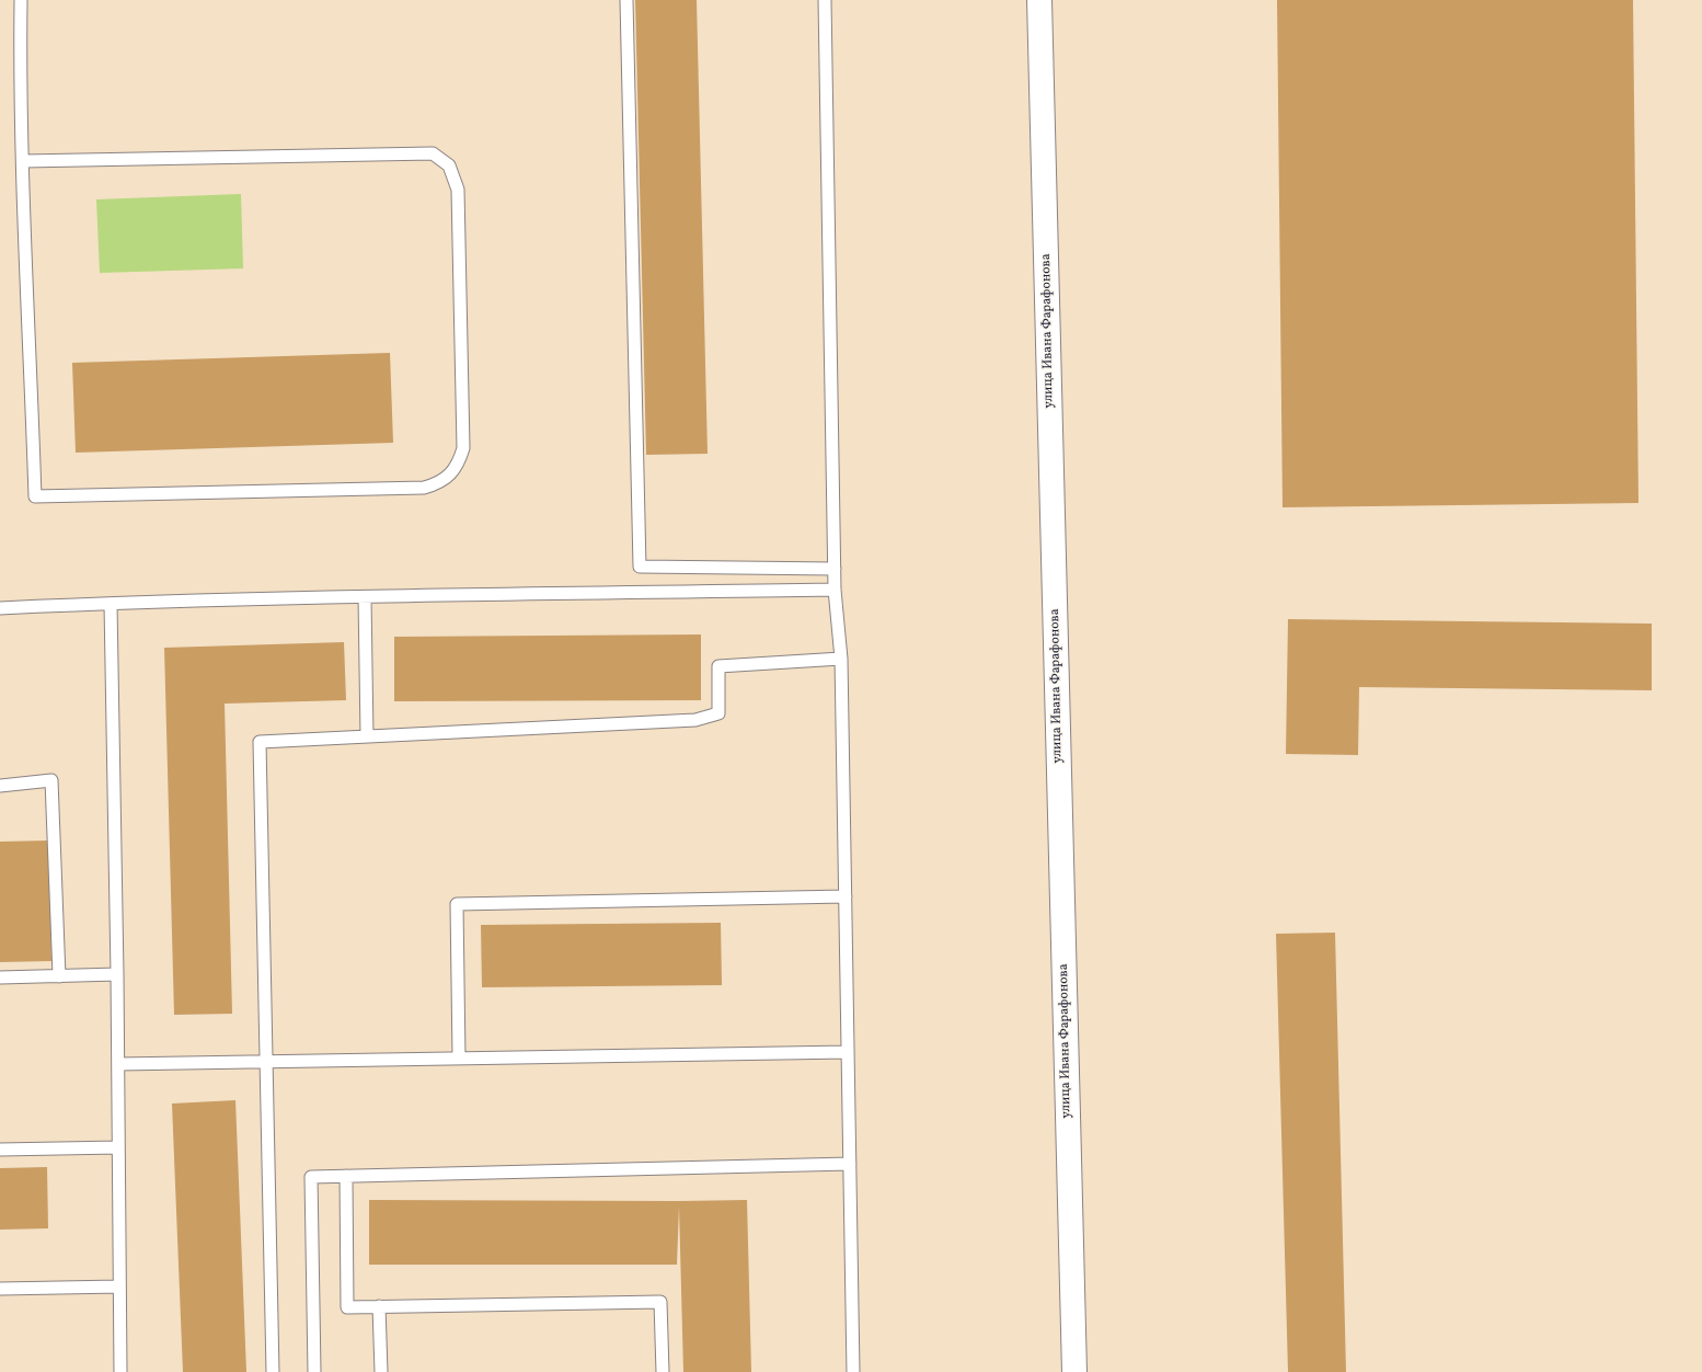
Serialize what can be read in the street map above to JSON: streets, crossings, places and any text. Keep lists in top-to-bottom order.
{
  "streets": {
    "street": ["улица Ивана Фарафонова"]
  }
}
